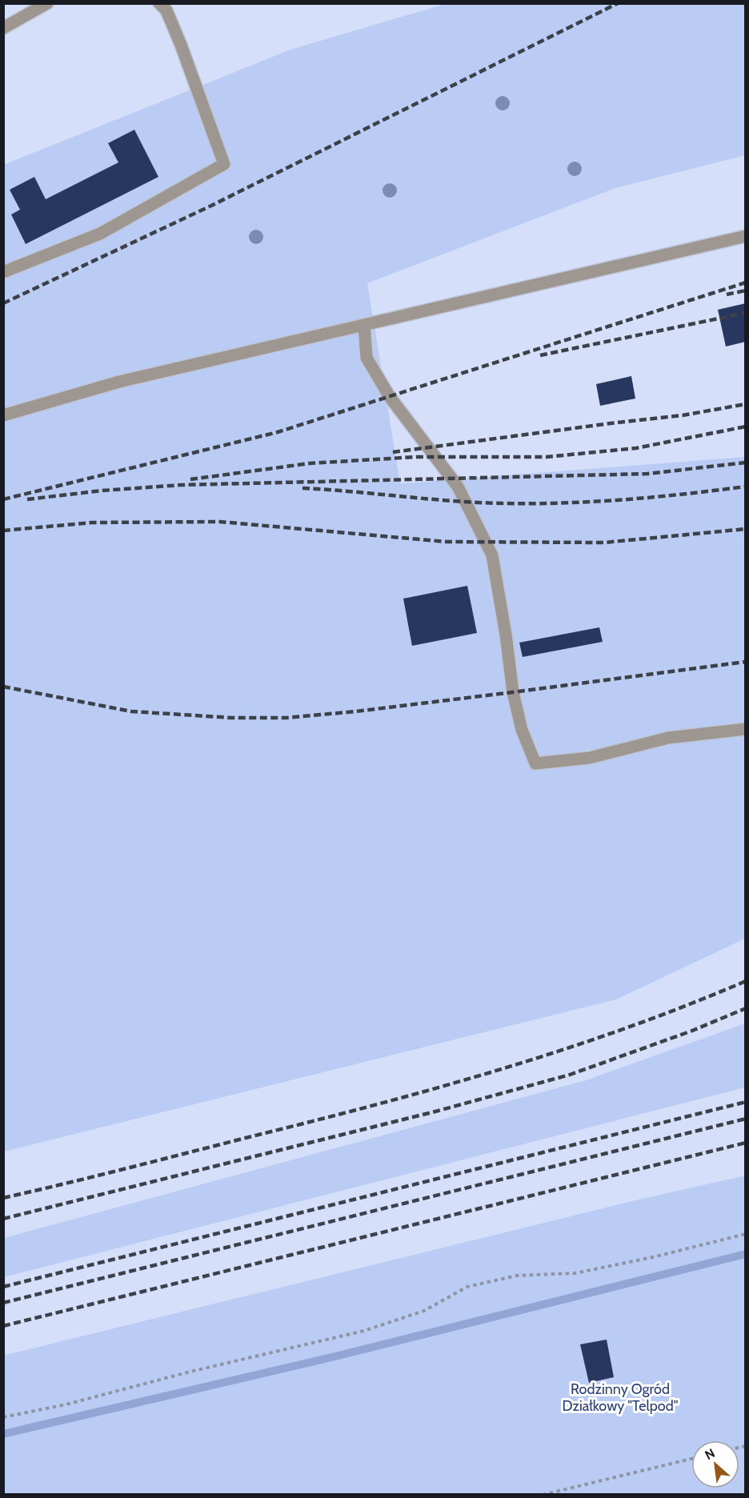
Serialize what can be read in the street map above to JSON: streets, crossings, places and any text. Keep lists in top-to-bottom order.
{
  "parks": ["Rodzinny Ogród Działkowy \"Telpod\""],
  "north": "top left"
}
